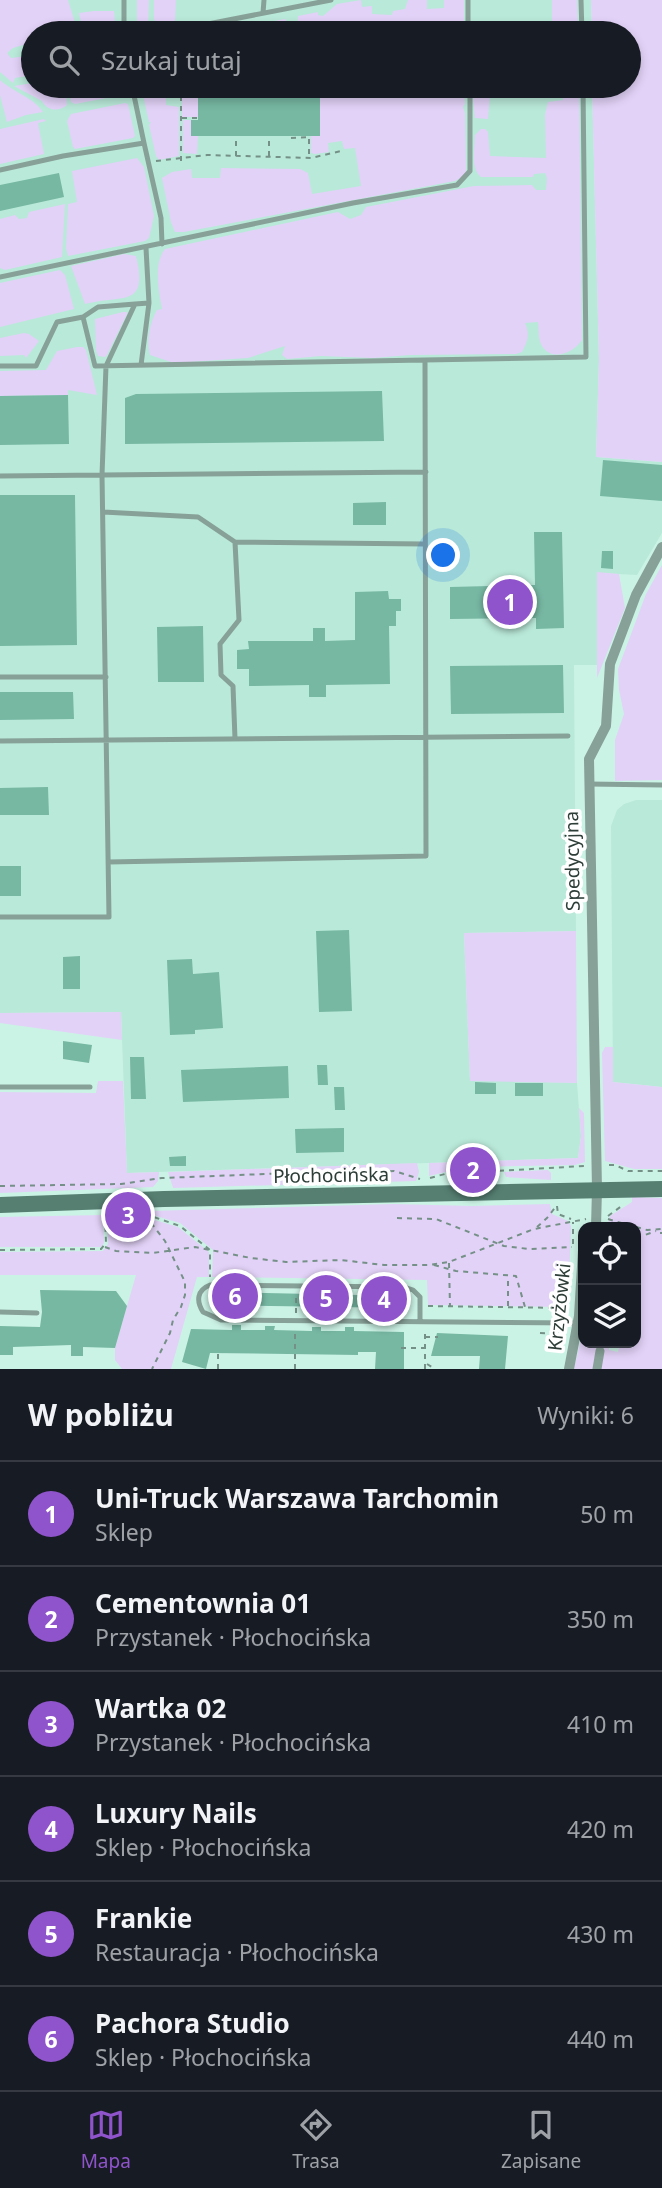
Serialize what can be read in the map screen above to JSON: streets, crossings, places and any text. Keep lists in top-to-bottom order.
{
  "streets": {
    "main road": ["Płochocińska"],
    "street": ["Spedycyjna", "Krzyżówki"]
  },
  "crossings": [
    ["Spedycyjna", "Płochocińska"]
  ],
  "page": {
    "search": "Szukaj tutaj",
    "pins": [
      "1",
      "2",
      "3",
      "6",
      "5",
      "4"
    ],
    "heading": ["W pobliżu", "Wyniki: 6"],
    "list": [
      {
        "mark": "1",
        "name": "Uni-Truck Warszawa Tarchomin",
        "note": "Sklep",
        "value": "50 m"
      },
      {
        "mark": "2",
        "name": "Cementownia 01",
        "note": "Przystanek · Płochocińska",
        "value": "350 m"
      },
      {
        "mark": "3",
        "name": "Wartka 02",
        "note": "Przystanek · Płochocińska",
        "value": "410 m"
      },
      {
        "mark": "4",
        "name": "Luxury Nails",
        "note": "Sklep · Płochocińska",
        "value": "420 m"
      },
      {
        "mark": "5",
        "name": "Frankie",
        "note": "Restauracja · Płochocińska",
        "value": "430 m"
      },
      {
        "mark": "6",
        "name": "Pachora Studio",
        "note": "Sklep · Płochocińska",
        "value": "440 m"
      }
    ],
    "nav": ["Mapa", "Trasa", "Zapisane"]
  }
}
